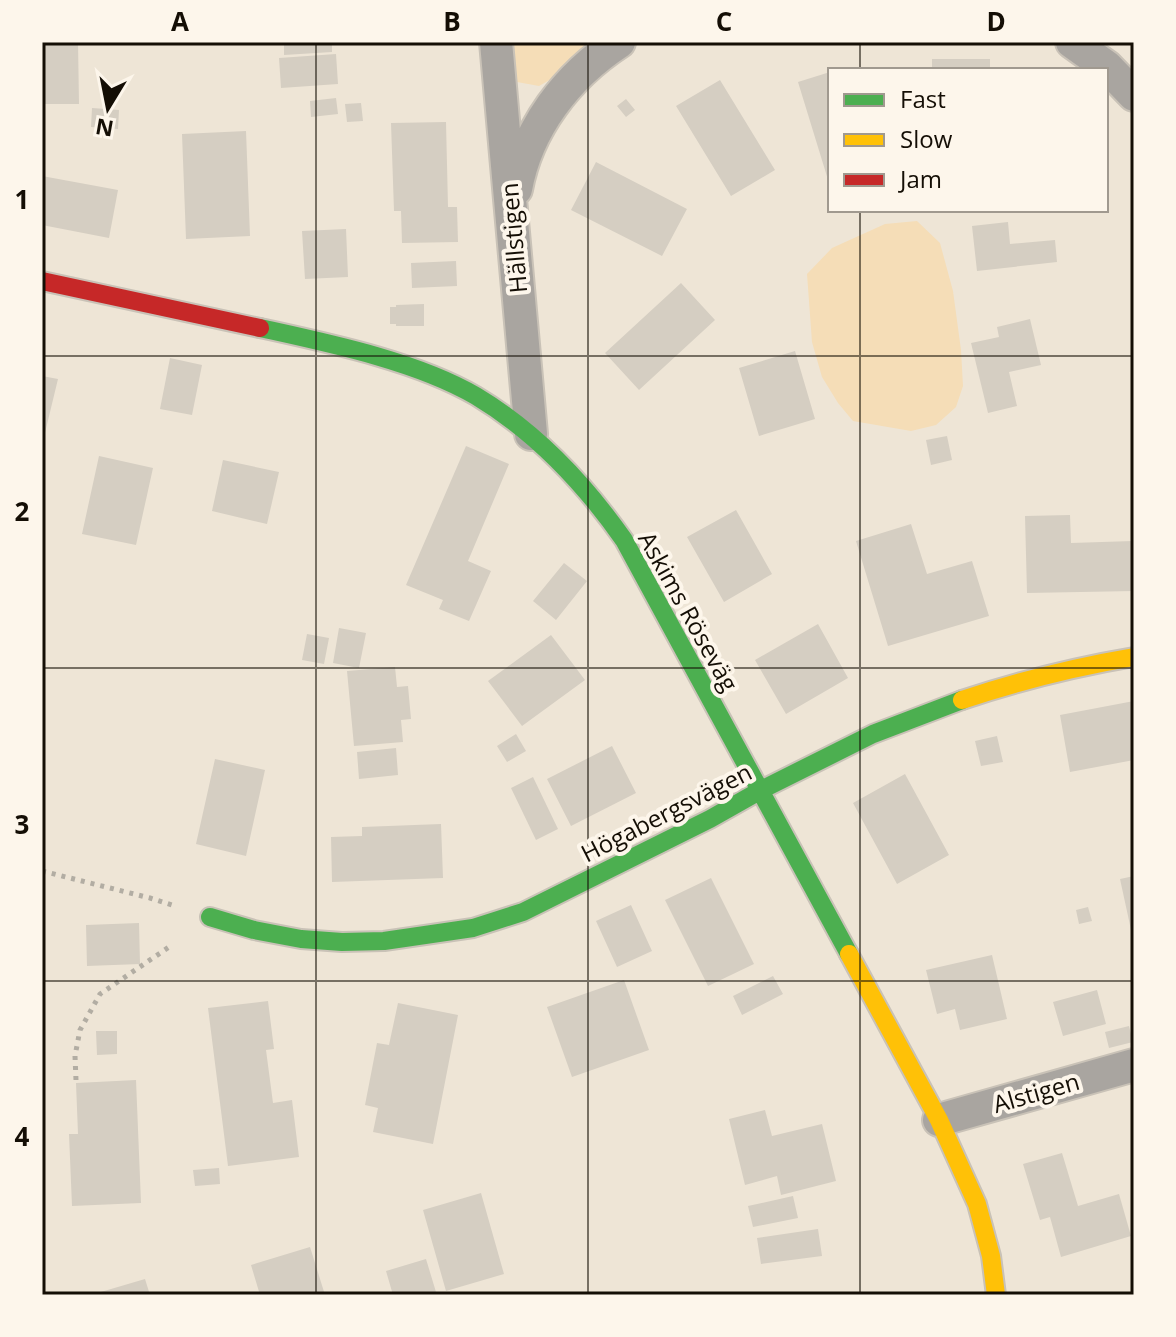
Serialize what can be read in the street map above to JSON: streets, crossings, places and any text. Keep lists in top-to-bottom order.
{
  "streets": {
    "street": [
      "Hällstigen",
      "Askims Röseväg",
      "Högabergsvägen",
      "Alstigen"
    ]
  },
  "crossings": [
    ["Hällstigen", "Askims Röseväg"],
    ["Askims Röseväg", "Högabergsvägen"],
    ["Askims Röseväg", "Alstigen"]
  ],
  "legend": ["Fast", "Slow", "Jam"],
  "north": "bottom",
  "grid": {
    "columns": [
      "A",
      "B",
      "C",
      "D"
    ],
    "rows": [
      "1",
      "2",
      "3",
      "4"
    ]
  }
}
